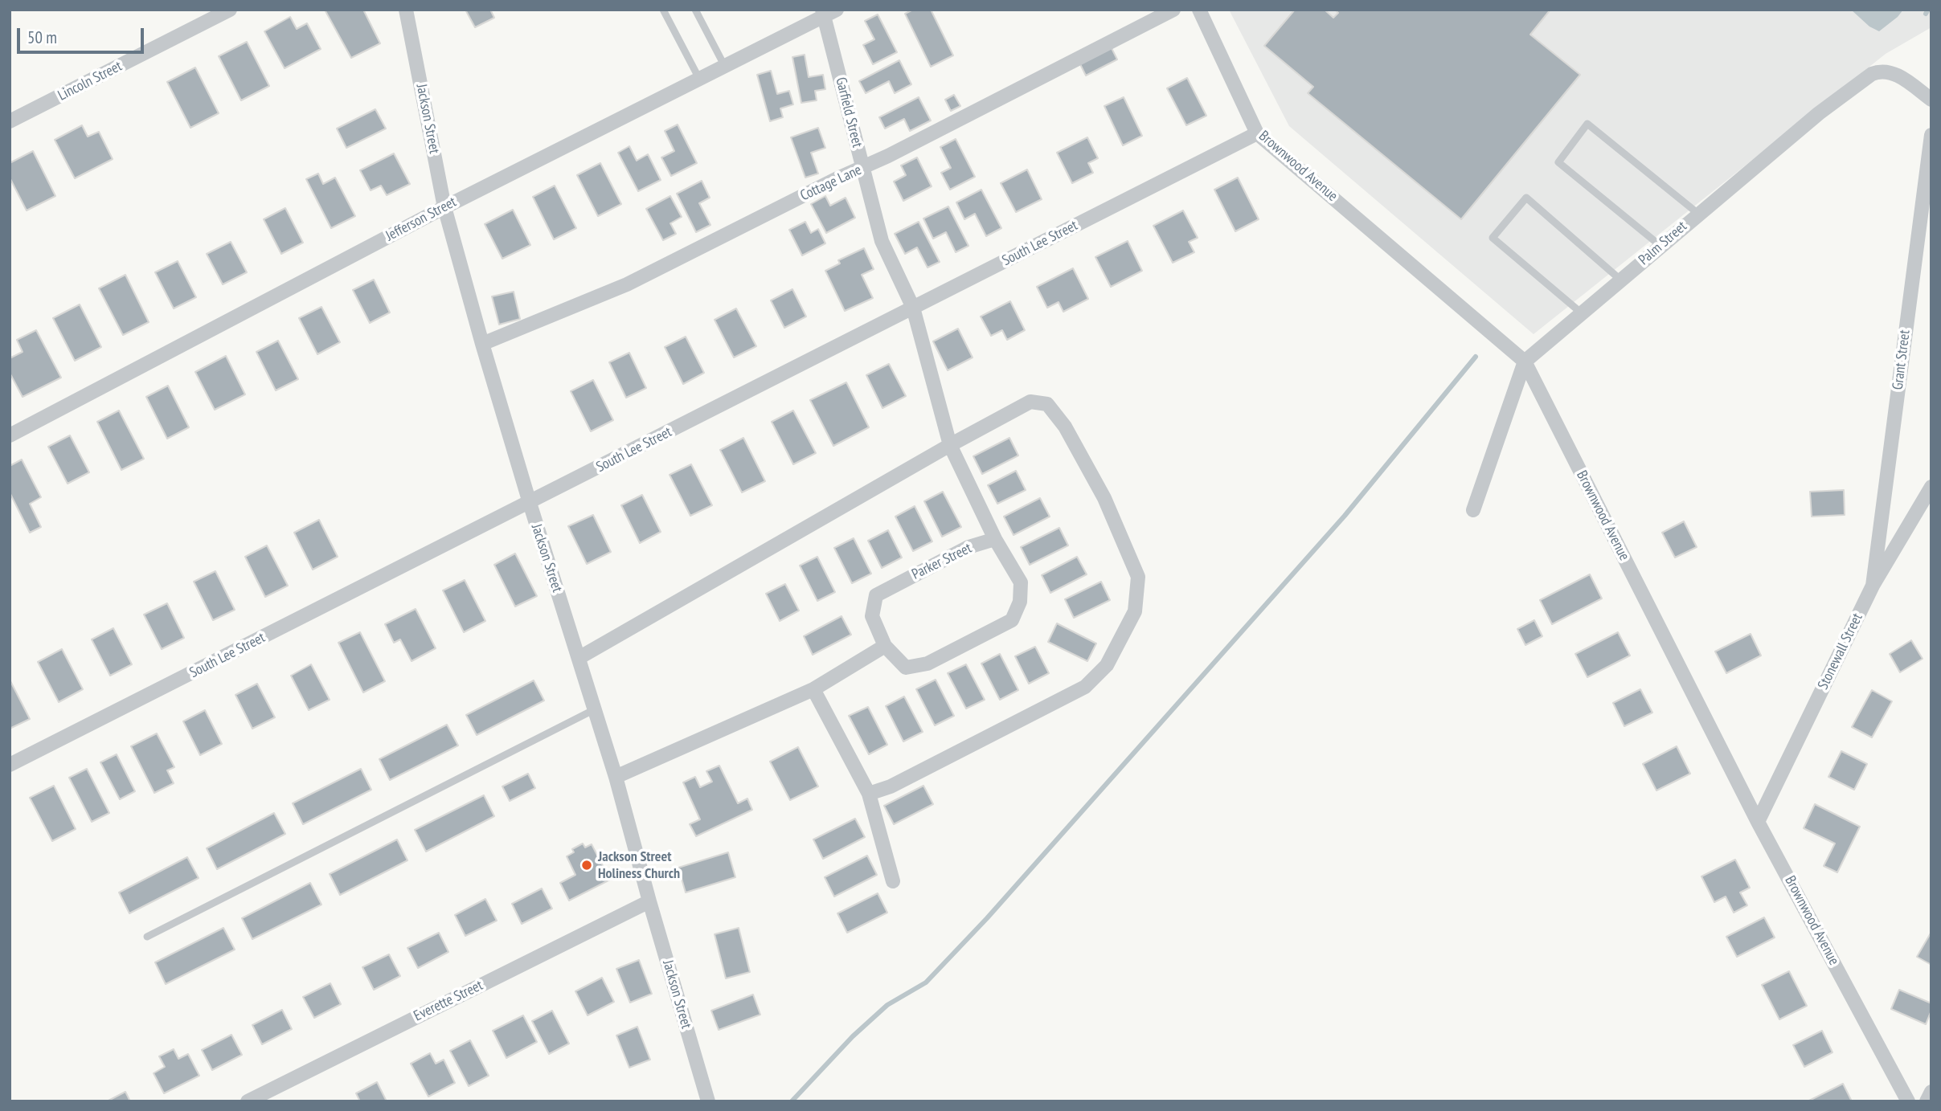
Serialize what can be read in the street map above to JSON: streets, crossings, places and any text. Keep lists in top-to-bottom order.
{
  "streets": {
    "street": [
      "Lincoln Street",
      "Garfield Street",
      "Jackson Street",
      "Brownwood Avenue",
      "Cottage Lane",
      "Jefferson Street",
      "South Lee Street",
      "Palm Street",
      "Grant Street",
      "Parker Street",
      "Stonewall Street",
      "Everette Street"
    ]
  },
  "crossings": [
    ["Garfield Street", "Cottage Lane"],
    ["Garfield Street", "Jefferson Street"],
    ["Garfield Street", "South Lee Street"],
    ["Garfield Street", "Parker Street"],
    ["Jackson Street", "Cottage Lane"],
    ["Jackson Street", "Jefferson Street"],
    ["Jackson Street", "South Lee Street"],
    ["Jackson Street", "Everette Street"],
    ["Brownwood Avenue", "South Lee Street"],
    ["Brownwood Avenue", "Palm Street"],
    ["Brownwood Avenue", "Stonewall Street"],
    ["Grant Street", "Stonewall Street"]
  ],
  "places": ["Jackson Street Holiness Church"],
  "scale_bar": "50 m"
}
